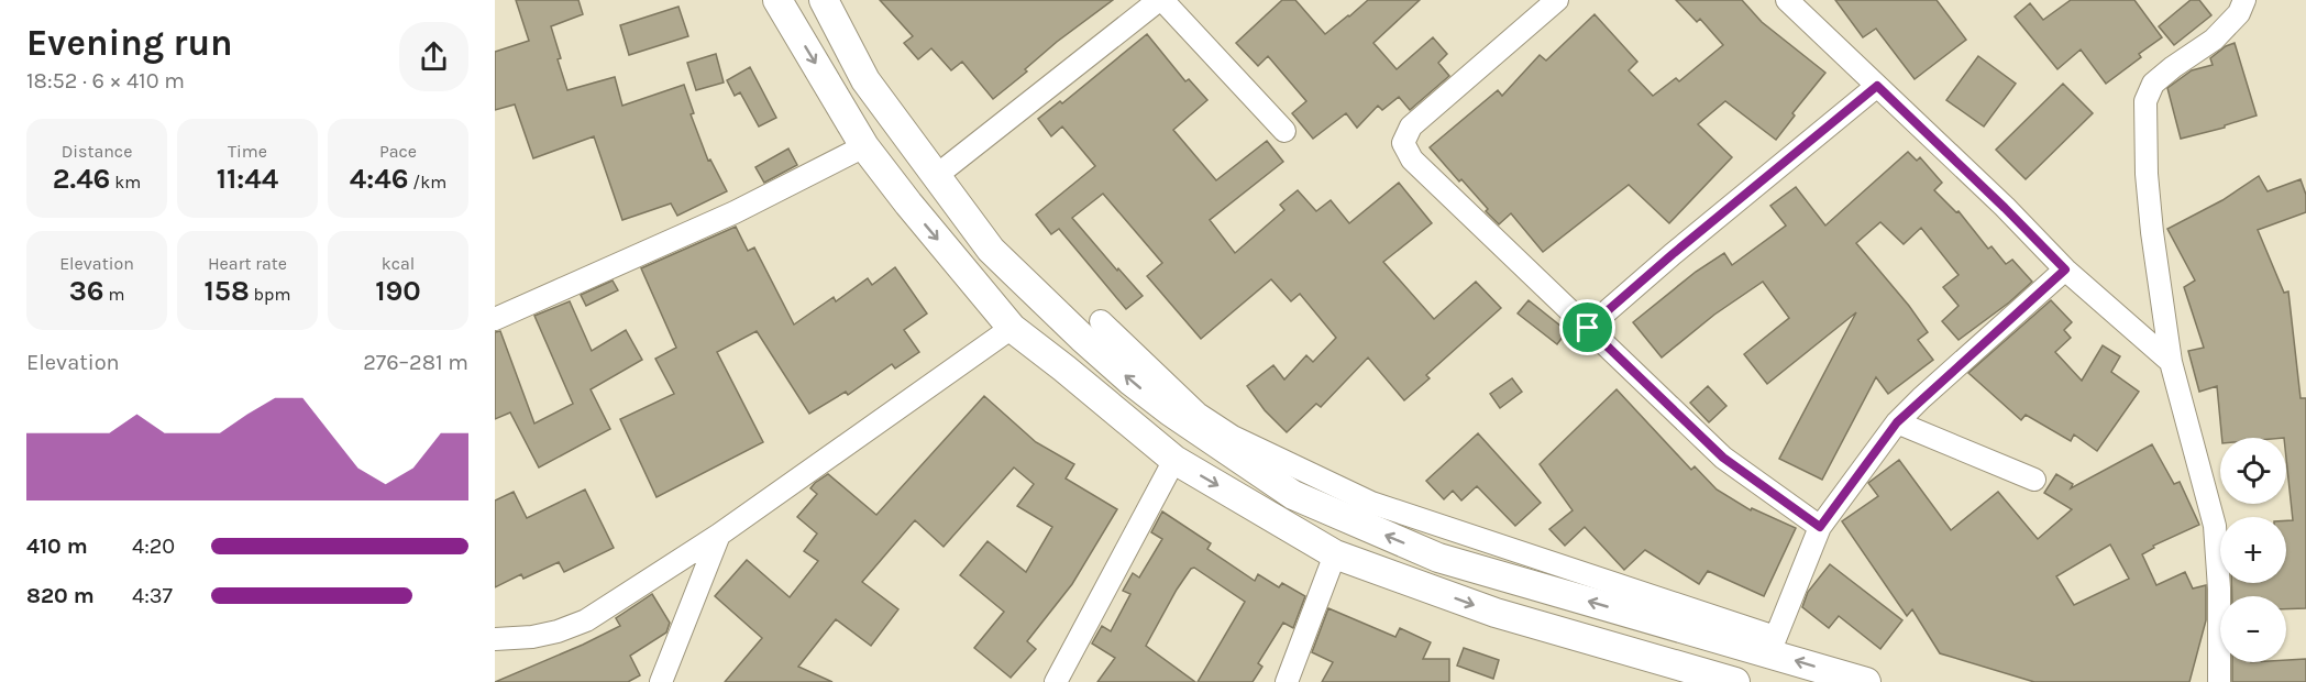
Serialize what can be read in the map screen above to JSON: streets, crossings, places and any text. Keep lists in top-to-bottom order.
{
  "page": {
    "heading": ["Evening run", "18:52 · 6 × 410 m"],
    "stats": [
      ["Distance", "2.46 km"],
      ["Time", "11:44"],
      ["Pace", "4:46 /km"],
      ["Elevation", "36 m"],
      ["Heart rate", "158 bpm"],
      ["kcal", "190"]
    ],
    "chart": ["Elevation", "276–281 m"],
    "map_buttons": ["+", "−"],
    "list": [
      {
        "name": "410 m",
        "note": "4:20"
      },
      {
        "name": "820 m",
        "note": "4:37"
      }
    ]
  }
}
